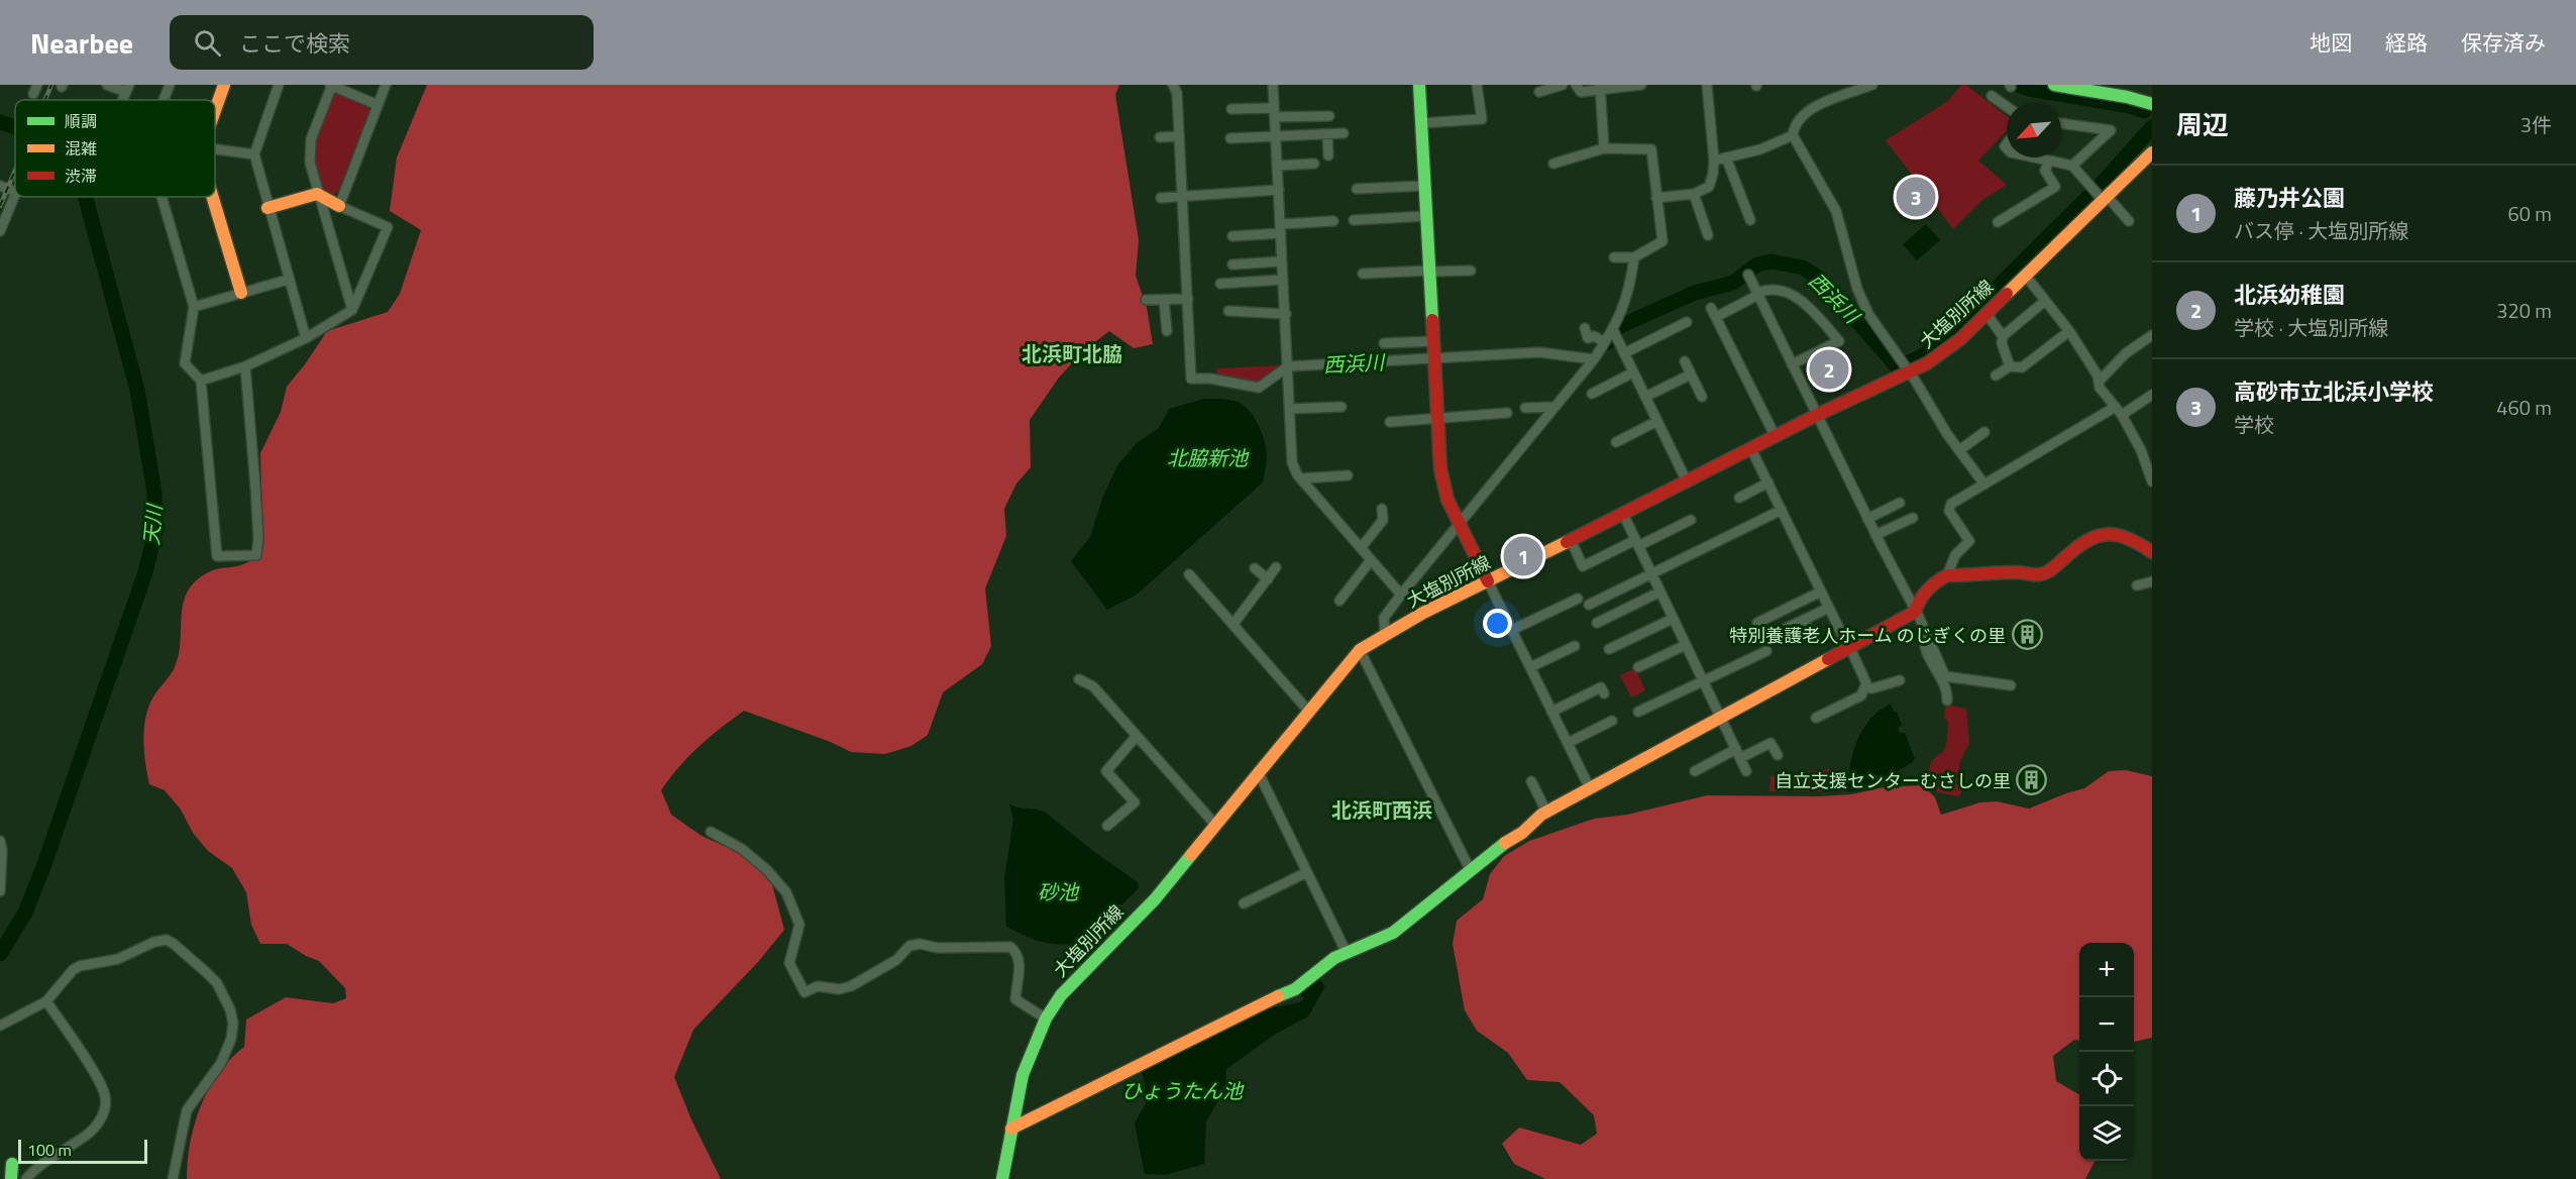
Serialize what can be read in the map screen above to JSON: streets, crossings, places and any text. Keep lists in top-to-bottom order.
{
  "streets": {
    "main road": ["大塩別所線"]
  },
  "districts": ["北浜町北脇", "北浜町西浜"],
  "water": [
    "西浜川",
    "北脇新池",
    "天川",
    "砂池",
    "ひょうたん池"
  ],
  "places": {
    "building": ["特別養護老人ホーム のじぎくの里", "自立支援センターむさしの里"]
  },
  "legend": ["順調", "混雑", "渋滞"],
  "scale_bar": "100 m",
  "north": "bottom left",
  "page": {
    "header": "Nearbee",
    "search": "ここで検索",
    "nav": ["地図", "経路", "保存済み"],
    "heading": ["周辺", "3件"],
    "list": [
      {
        "mark": "1",
        "name": "藤乃井公園",
        "note": "バス停 · 大塩別所線",
        "value": "60 m"
      },
      {
        "mark": "2",
        "name": "北浜幼稚園",
        "note": "学校 · 大塩別所線",
        "value": "320 m"
      },
      {
        "mark": "3",
        "name": "高砂市立北浜小学校",
        "note": "学校",
        "value": "460 m"
      }
    ],
    "pins": ["3", "2", "1"],
    "map_buttons": ["+", "−"],
    "scale": "100 m"
  }
}
